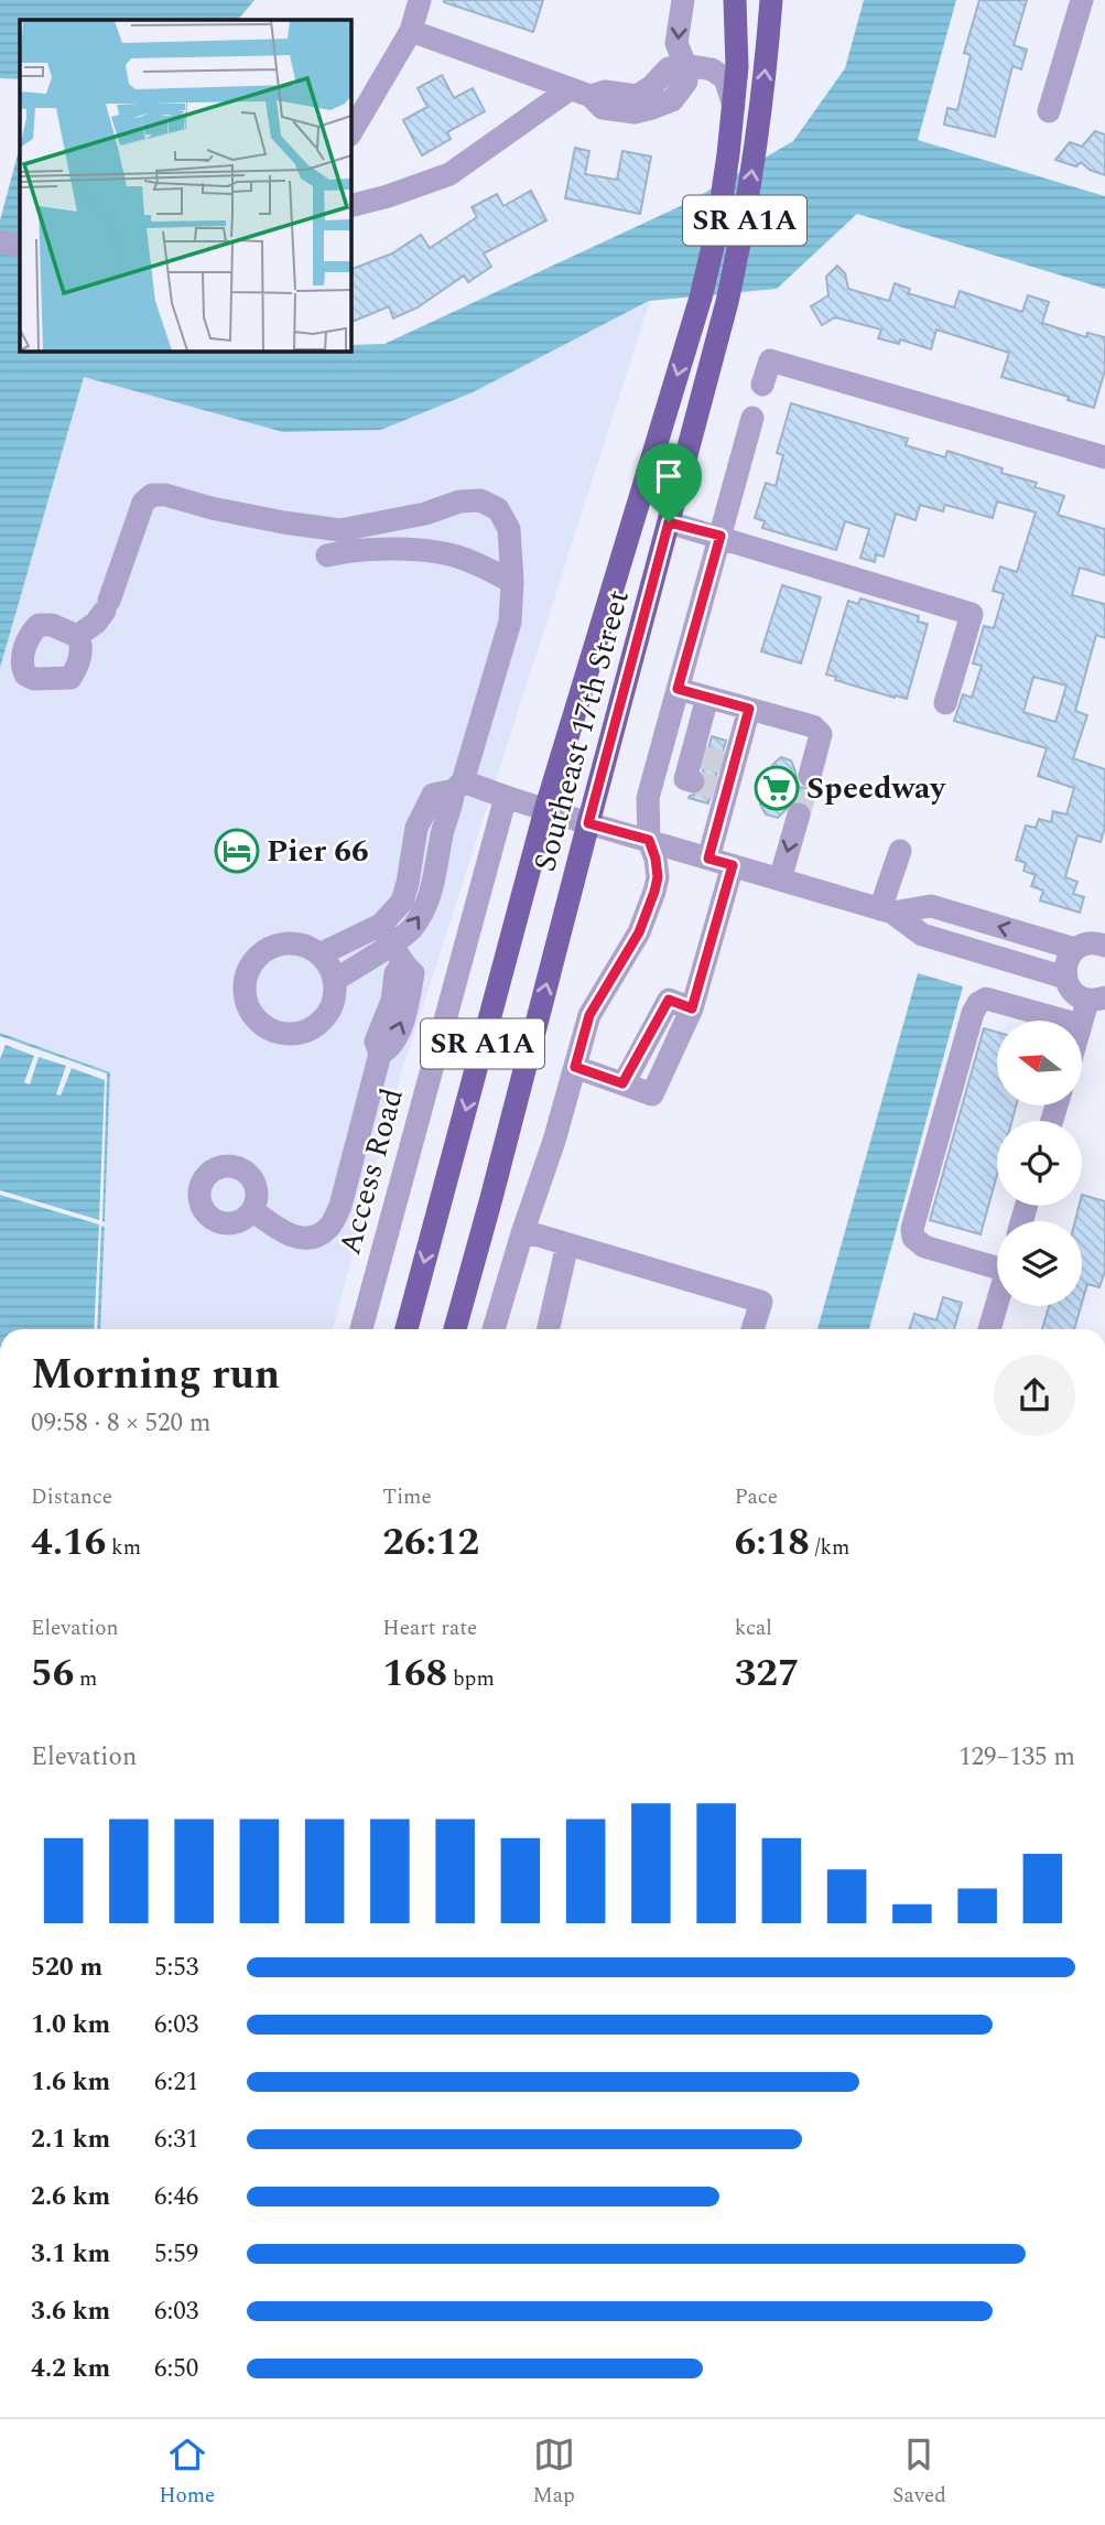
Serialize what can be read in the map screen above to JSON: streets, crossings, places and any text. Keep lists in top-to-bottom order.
{
  "streets": {
    "main road": ["SR A1A", "Southeast 17th Street"],
    "street": ["Access Road"]
  },
  "crossings": [
    ["SR A1A", "Southeast 17th Street"]
  ],
  "places": {
    "supermarket": ["Speedway"],
    "hotel": ["Pier 66"]
  },
  "north": "left",
  "page": {
    "heading": ["Morning run", "09:58 · 8 × 520 m"],
    "stats": [
      ["Distance", "4.16 km"],
      ["Time", "26:12"],
      ["Pace", "6:18 /km"],
      ["Elevation", "56 m"],
      ["Heart rate", "168 bpm"],
      ["kcal", "327"]
    ],
    "chart": ["Elevation", "129–135 m"],
    "list": [
      {
        "name": "520 m",
        "note": "5:53"
      },
      {
        "name": "1.0 km",
        "note": "6:03"
      },
      {
        "name": "1.6 km",
        "note": "6:21"
      },
      {
        "name": "2.1 km",
        "note": "6:31"
      },
      {
        "name": "2.6 km",
        "note": "6:46"
      },
      {
        "name": "3.1 km",
        "note": "5:59"
      },
      {
        "name": "3.6 km",
        "note": "6:03"
      },
      {
        "name": "4.2 km",
        "note": "6:50"
      }
    ],
    "tabs": ["Home", "Map", "Saved"]
  }
}
